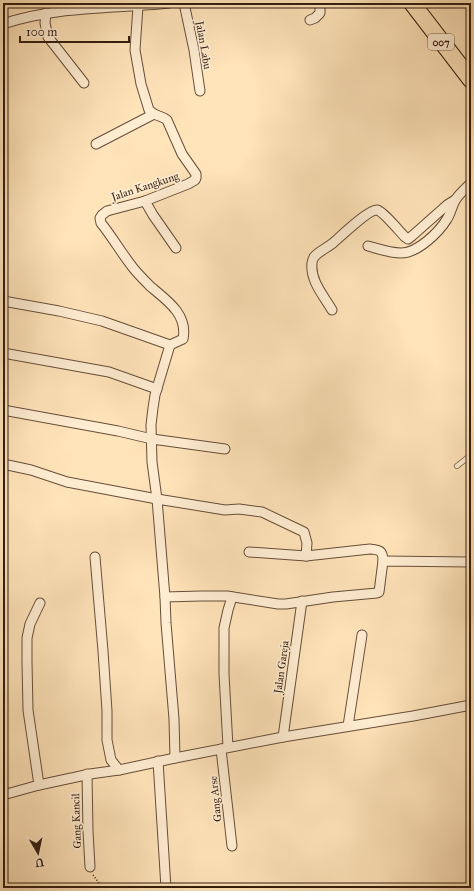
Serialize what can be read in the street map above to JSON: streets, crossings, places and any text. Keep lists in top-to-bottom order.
{
  "streets": {
    "highway": ["007"],
    "street": [
      "Jalan Labu",
      "Jalan Kangkung",
      "Jalan Gareja",
      "Gang Arse",
      "Gang Kancil"
    ]
  },
  "scale_bar": "100 m",
  "north": "bottom"
}
